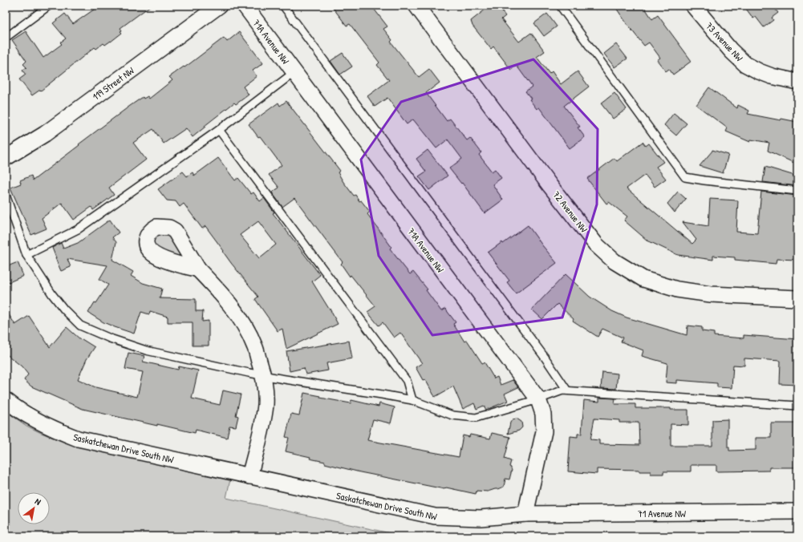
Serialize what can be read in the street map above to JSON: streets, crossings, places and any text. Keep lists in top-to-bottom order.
{
  "streets": {
    "street": [
      "71A Avenue NW",
      "73 Avenue NW",
      "119 Street NW",
      "72 Avenue NW",
      "Saskatchewan Drive South NW",
      "71 Avenue NW"
    ]
  },
  "crossings": [
    ["71A Avenue NW", "Saskatchewan Drive South NW"],
    ["71A Avenue NW", "71 Avenue NW"],
    ["Saskatchewan Drive South NW", "71 Avenue NW"]
  ],
  "north": "top right"
}
